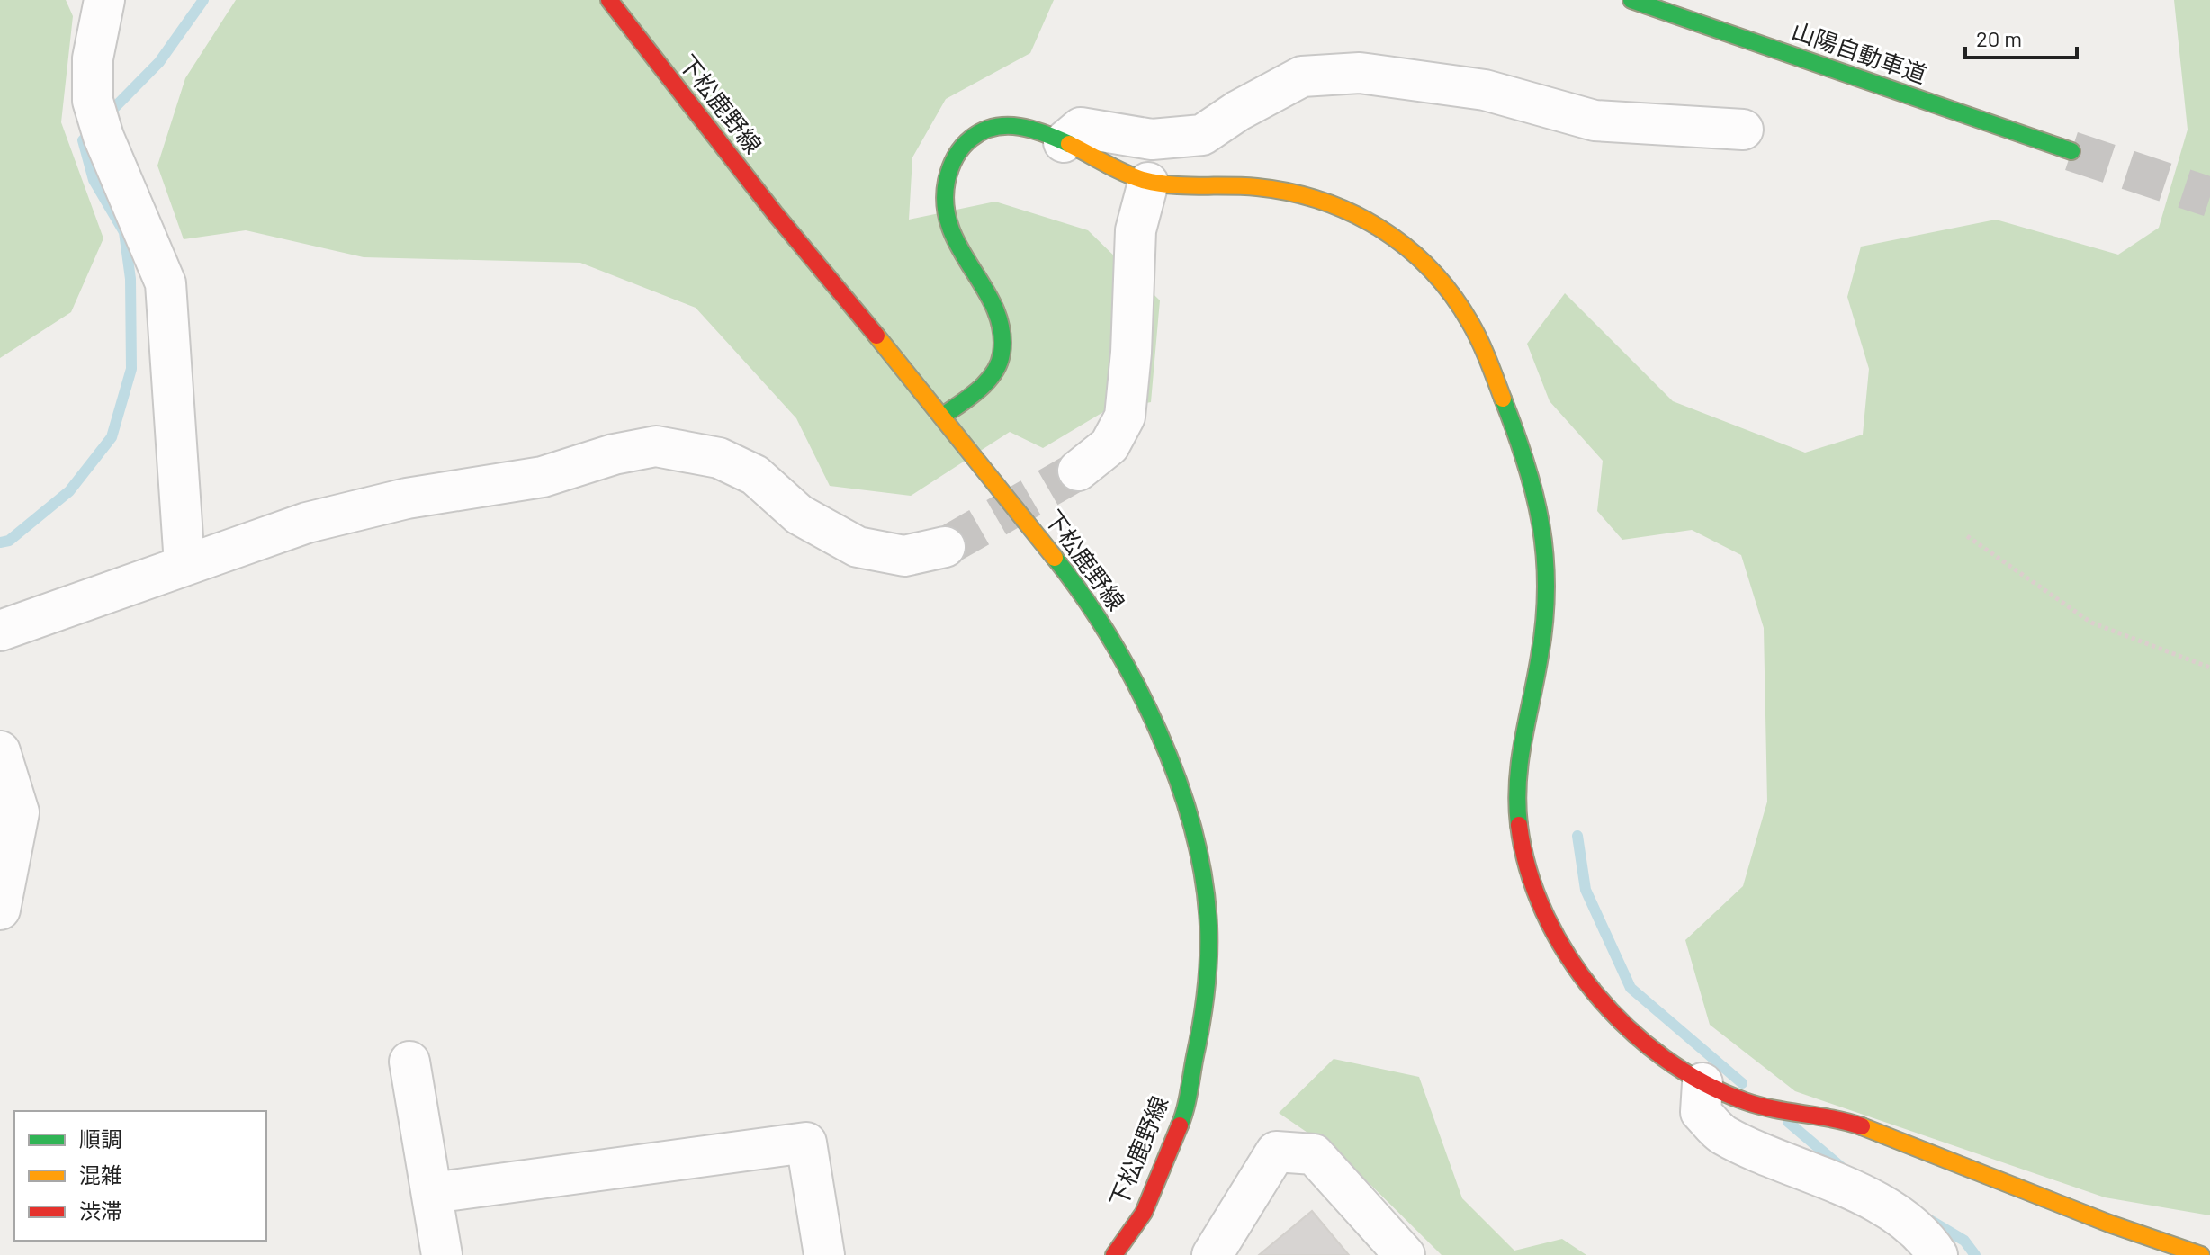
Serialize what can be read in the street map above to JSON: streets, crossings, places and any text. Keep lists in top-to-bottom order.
{
  "streets": {
    "main road": ["山陽自動車道", "下松鹿野線"]
  },
  "legend": ["順調", "混雑", "渋滞"],
  "scale_bar": "20 m"
}
